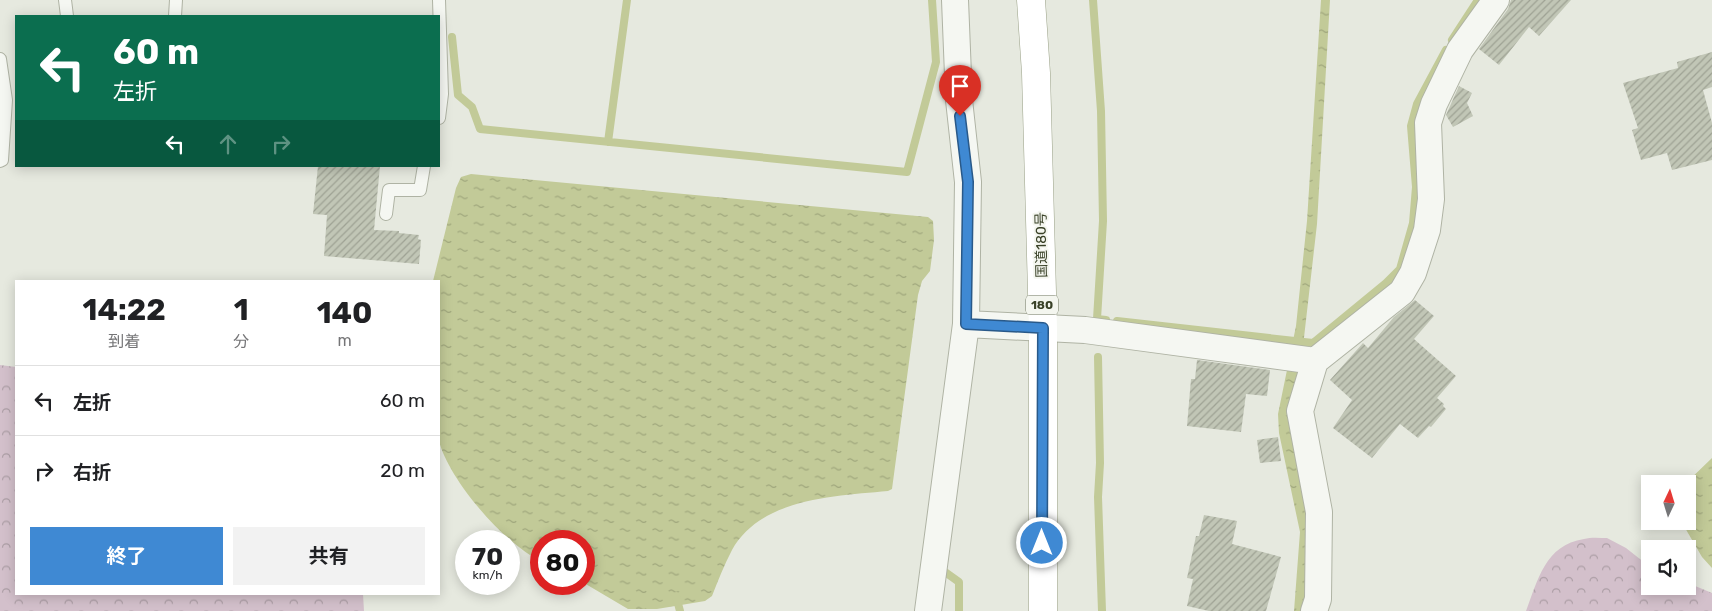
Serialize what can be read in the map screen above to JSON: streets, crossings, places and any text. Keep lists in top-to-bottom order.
{
  "streets": {
    "highway": ["国道180号", "180"]
  },
  "north": "top",
  "page": {
    "turn": ["60 m", "左折"],
    "eta": [
      "14:22",
      "到着",
      "1",
      "分",
      "140",
      "m"
    ],
    "list": [
      {
        "name": "左折",
        "value": "60 m"
      },
      {
        "name": "右折",
        "value": "20 m"
      }
    ],
    "buttons": ["終了", "共有"],
    "speed": "70 km/h",
    "limit": "80"
  }
}
